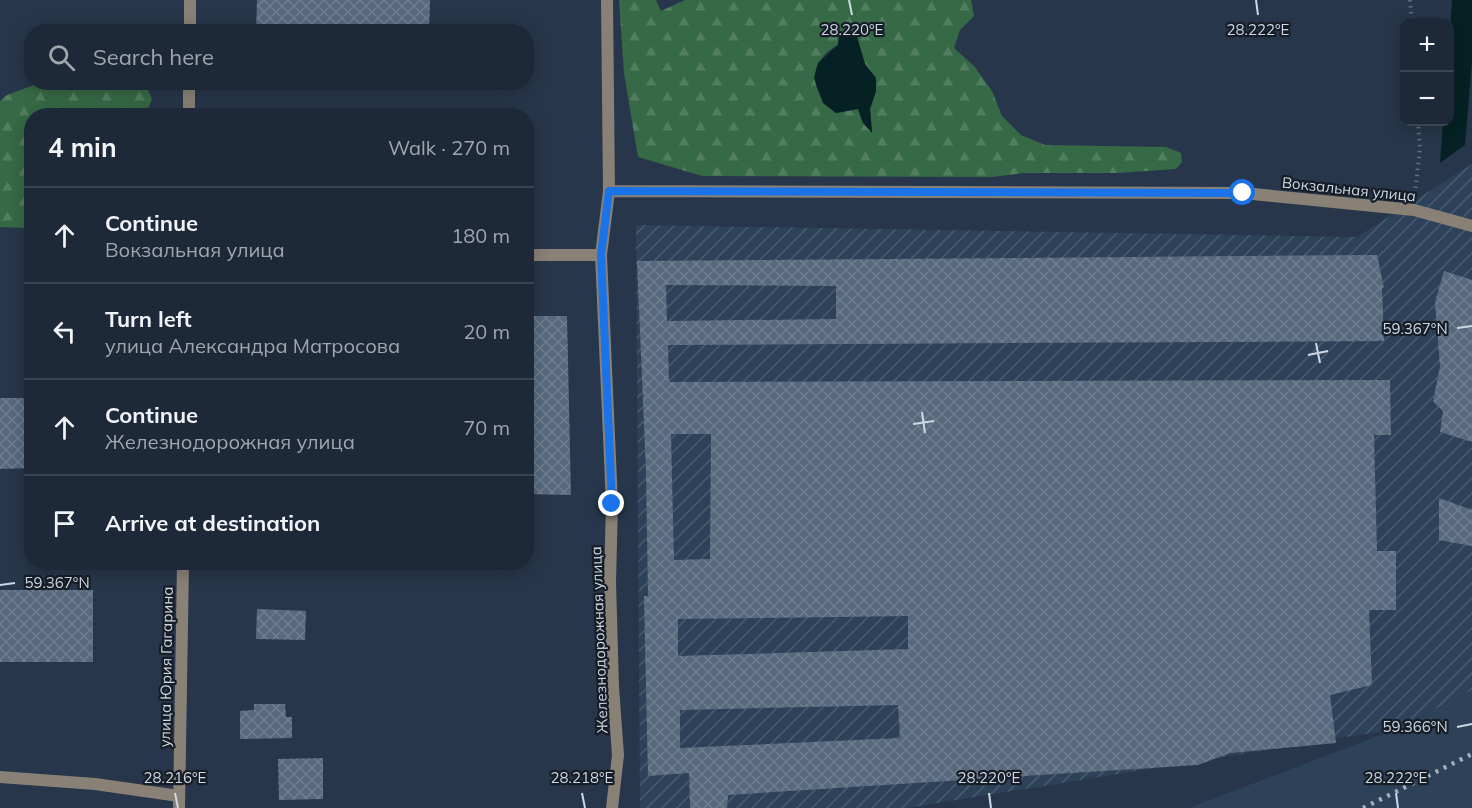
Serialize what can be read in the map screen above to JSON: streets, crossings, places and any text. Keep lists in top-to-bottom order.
{
  "streets": {
    "street": ["Вокзальная улица", "Железнодорожная улица", "улица Юрия Гагарина"]
  },
  "crossings": [
    ["Вокзальная улица", "Железнодорожная улица"]
  ],
  "page": {
    "map_buttons": ["+", "−"],
    "search": "Search here",
    "heading": ["4 min", "Walk · 270 m"],
    "list": [
      ["Continue", "Вокзальная улица", "180 m"],
      ["Turn left", "улица Александра Матросова", "20 m"],
      ["Continue", "Железнодорожная улица", "70 m"],
      "Arrive at destination"
    ]
  },
  "coordinates": [
    "28.220°E",
    "28.222°E",
    "59.367°N",
    "59.366°N",
    "28.216°E",
    "28.218°E"
  ]
}
